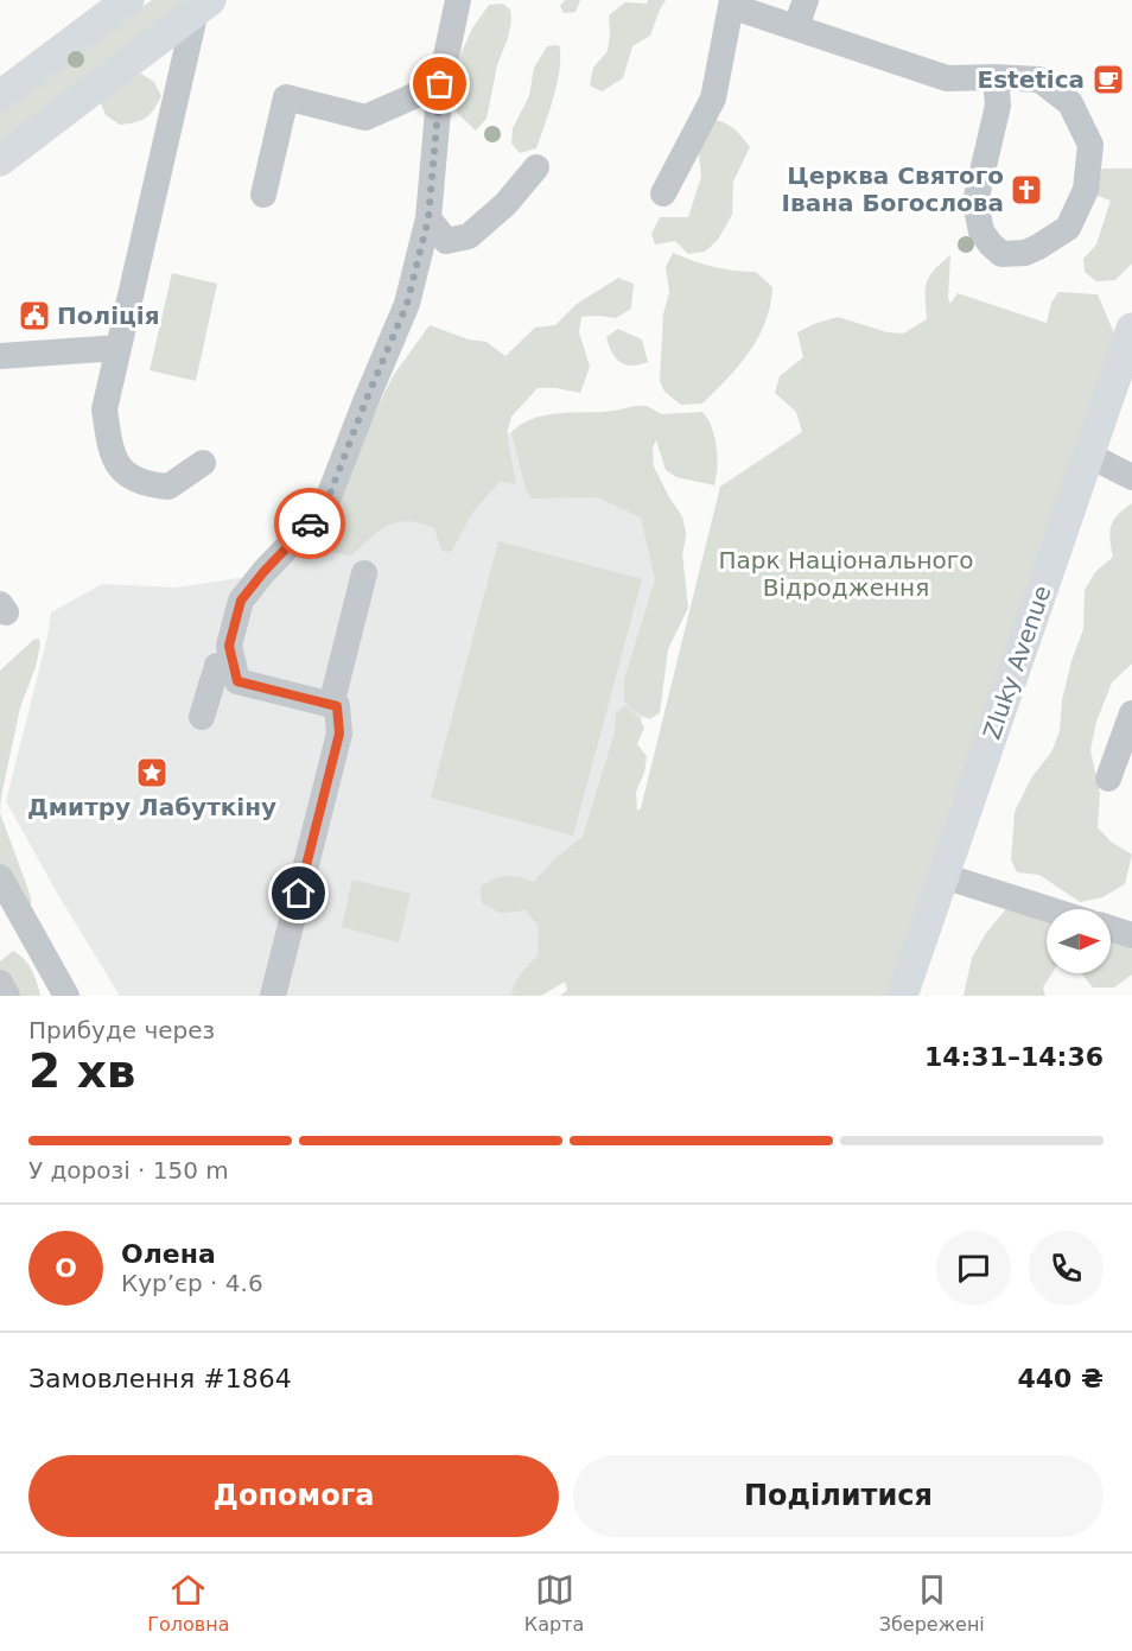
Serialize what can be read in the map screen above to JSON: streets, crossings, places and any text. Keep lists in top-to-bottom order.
{
  "streets": {
    "main road": ["Zluky Avenue"]
  },
  "parks": ["Парк Національного Відродження"],
  "places": {
    "cafe": ["Estetica"],
    "church": ["Церква Святого Івана Богослова"],
    "public building": ["Поліція"],
    "place": ["Дмитру Лабуткіну"]
  },
  "north": "right",
  "page": {
    "heading": ["2 хв", "Прибуде через", "14:31–14:36"],
    "panel": [
      "Олена",
      "Кур’єр · 4.6",
      "Замовлення #1864",
      "440 ₴"
    ],
    "bar": "У дорозі · 150 m",
    "round": "О",
    "buttons": ["Допомога", "Поділитися"],
    "tabs": ["Головна", "Карта", "Збережені"]
  }
}
